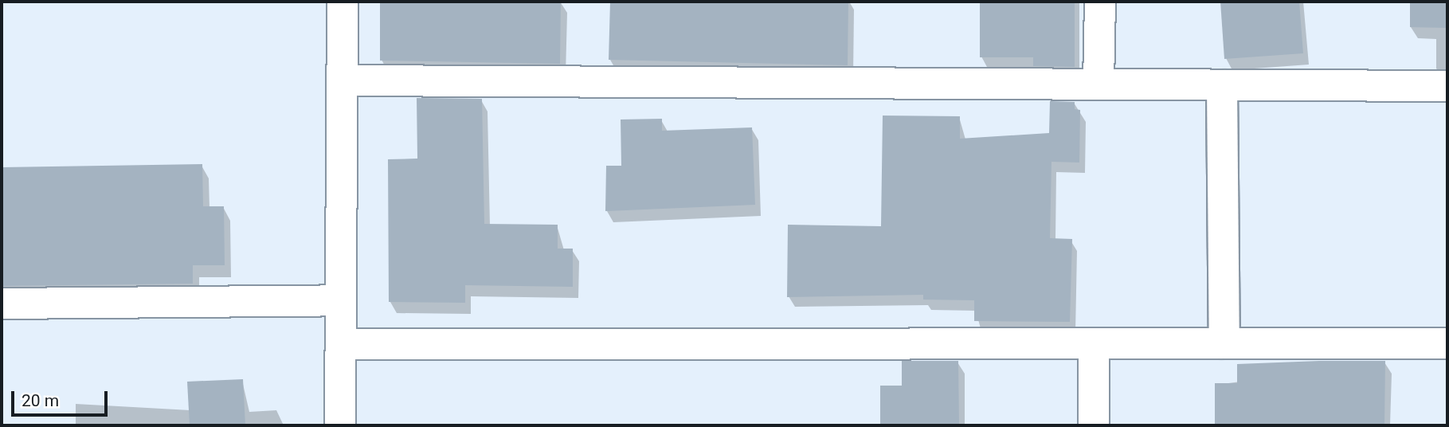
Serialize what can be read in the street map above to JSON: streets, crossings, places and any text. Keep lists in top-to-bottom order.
{
  "scale_bar": "20 m"
}
